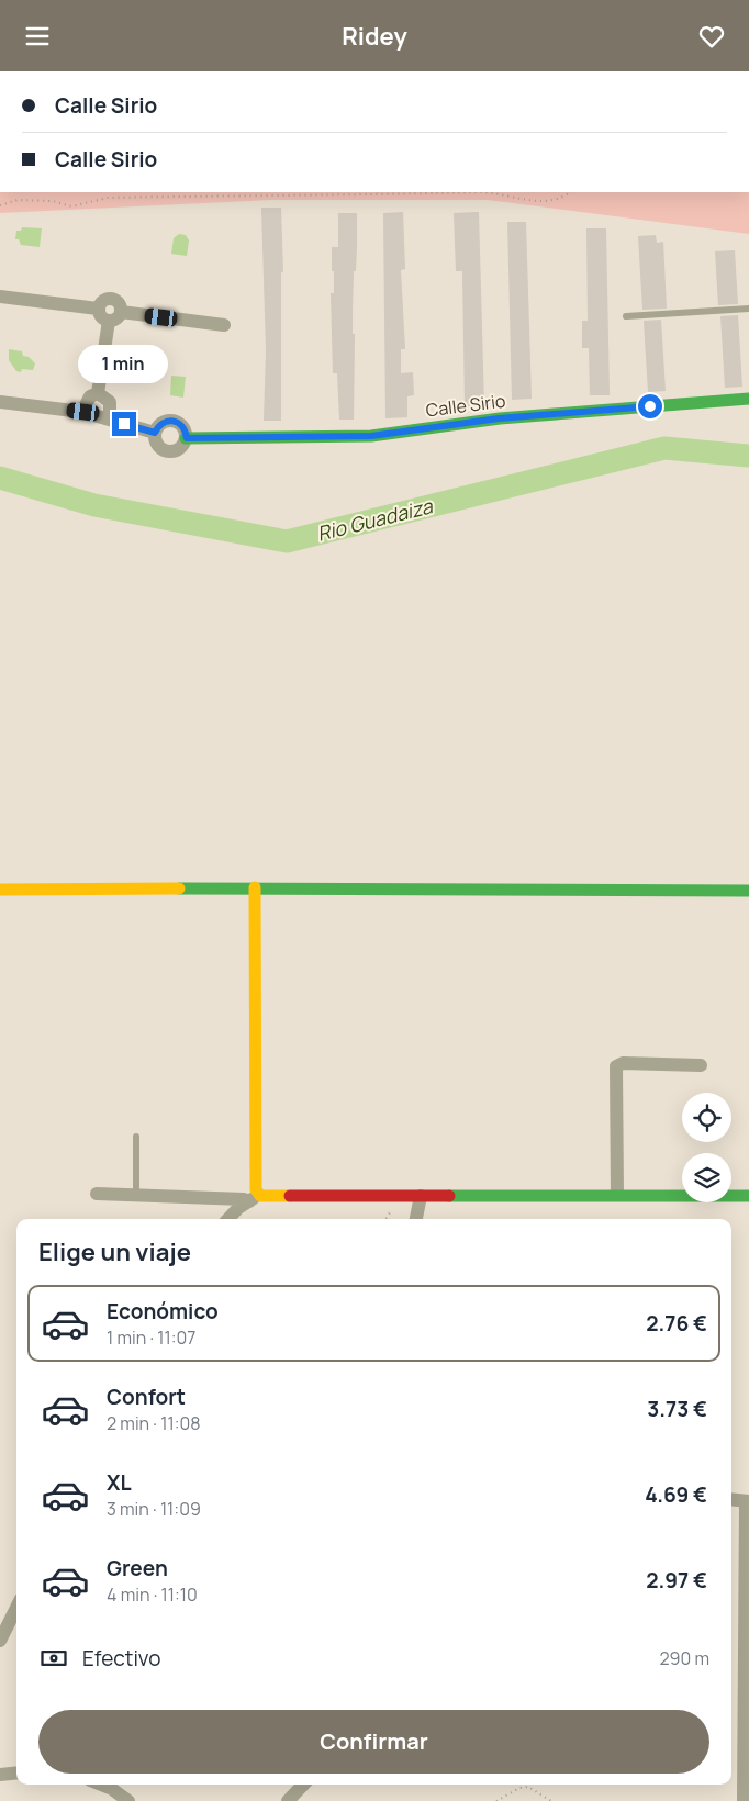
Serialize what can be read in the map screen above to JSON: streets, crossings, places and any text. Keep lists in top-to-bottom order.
{
  "streets": {
    "street": ["Calle Sirio"]
  },
  "water": ["Rio Guadaiza"],
  "page": {
    "header": "Ridey",
    "banner": ["Calle Sirio", "Calle Sirio"],
    "bubble": "1 min",
    "heading": "Elige un viaje",
    "list": [
      {
        "name": "Económico",
        "note": "1 min · 11:07",
        "value": "2.76 €"
      },
      {
        "name": "Confort",
        "note": "2 min · 11:08",
        "value": "3.73 €"
      },
      {
        "name": "XL",
        "note": "3 min · 11:09",
        "value": "4.69 €"
      },
      {
        "name": "Green",
        "note": "4 min · 11:10",
        "value": "2.97 €"
      }
    ],
    "pay": ["Efectivo", "290 m"],
    "buttons": "Confirmar"
  }
}
